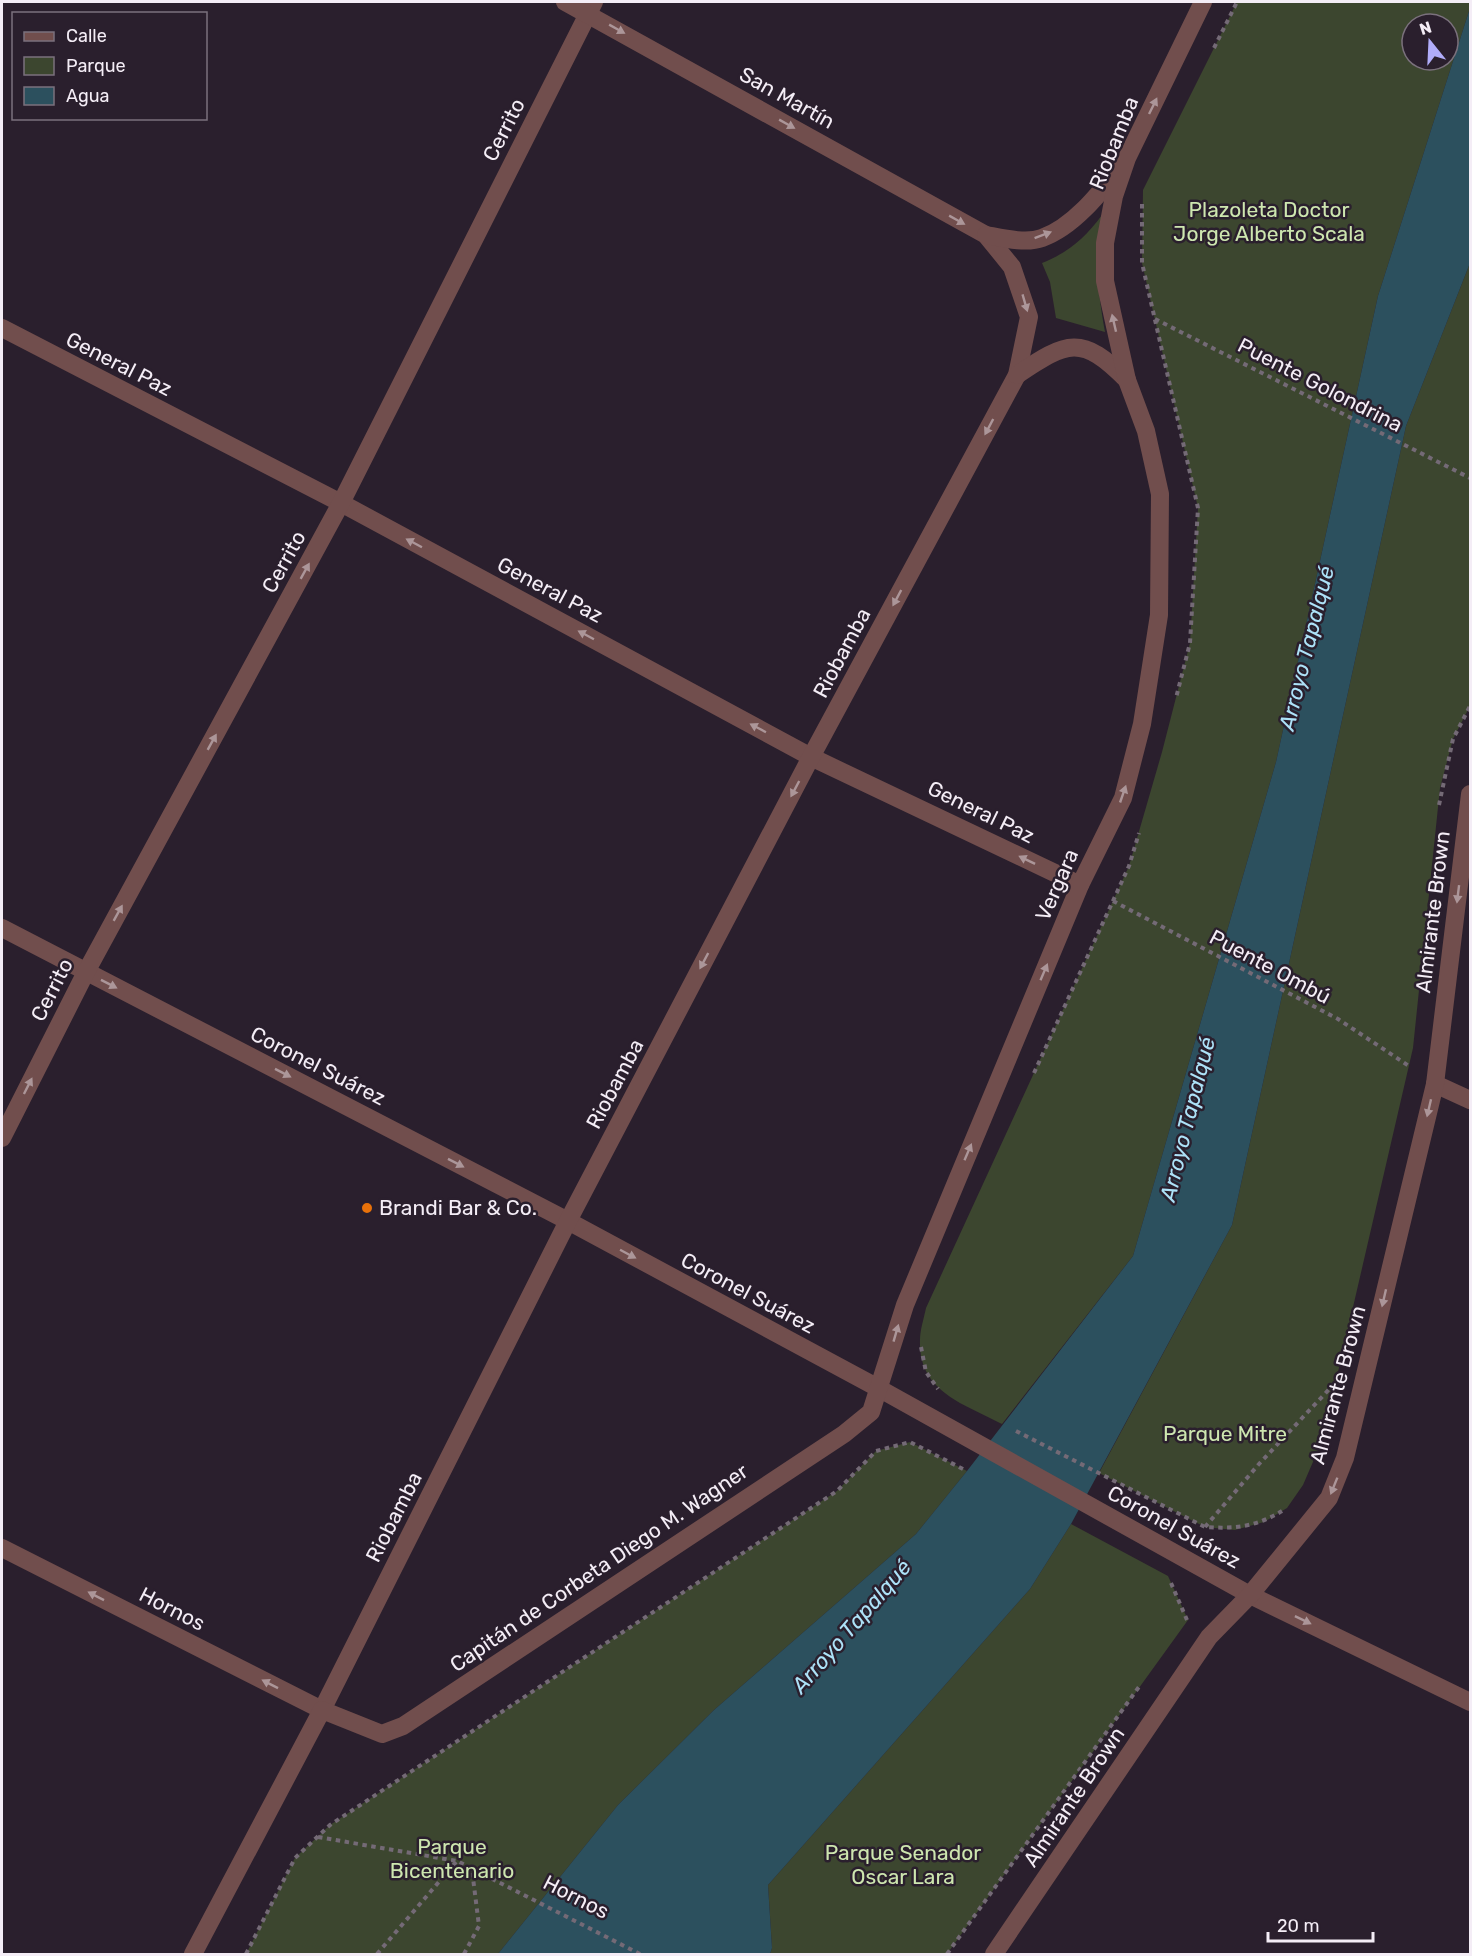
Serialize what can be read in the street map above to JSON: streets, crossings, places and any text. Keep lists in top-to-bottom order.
{
  "streets": {
    "street": [
      "San Martín",
      "Cerrito",
      "Riobamba",
      "General Paz",
      "Vergara",
      "Almirante Brown",
      "Coronel Suárez",
      "Capitán de Corbeta Diego M. Wagner",
      "Hornos"
    ],
    "path": ["Puente Golondrina", "Puente Ombú"]
  },
  "crossings": [
    ["San Martín", "Cerrito"],
    ["San Martín", "Riobamba"],
    ["Cerrito", "General Paz"],
    ["Cerrito", "Coronel Suárez"],
    ["Riobamba", "General Paz"],
    ["Riobamba", "Vergara"],
    ["Riobamba", "Coronel Suárez"],
    ["Riobamba", "Capitán de Corbeta Diego M. Wagner"],
    ["Riobamba", "Hornos"],
    ["General Paz", "Vergara"],
    ["Vergara", "Coronel Suárez"],
    ["Vergara", "Capitán de Corbeta Diego M. Wagner"],
    ["Almirante Brown", "Coronel Suárez"],
    ["Coronel Suárez", "Capitán de Corbeta Diego M. Wagner"],
    ["Capitán de Corbeta Diego M. Wagner", "Hornos"]
  ],
  "one_way": [
    "San Martín",
    "Cerrito",
    "General Paz",
    "Vergara",
    "Almirante Brown",
    "Coronel Suárez",
    "Hornos"
  ],
  "water": ["Arroyo Tapalqué"],
  "parks": [
    "Plazoleta Doctor Jorge Alberto Scala",
    "Parque Mitre",
    "Parque Bicentenario",
    "Parque Senador Oscar Lara"
  ],
  "places": ["Brandi Bar & Co."],
  "legend": ["Calle", "Parque", "Agua"],
  "scale_bar": "20 m",
  "north": "top"
}
